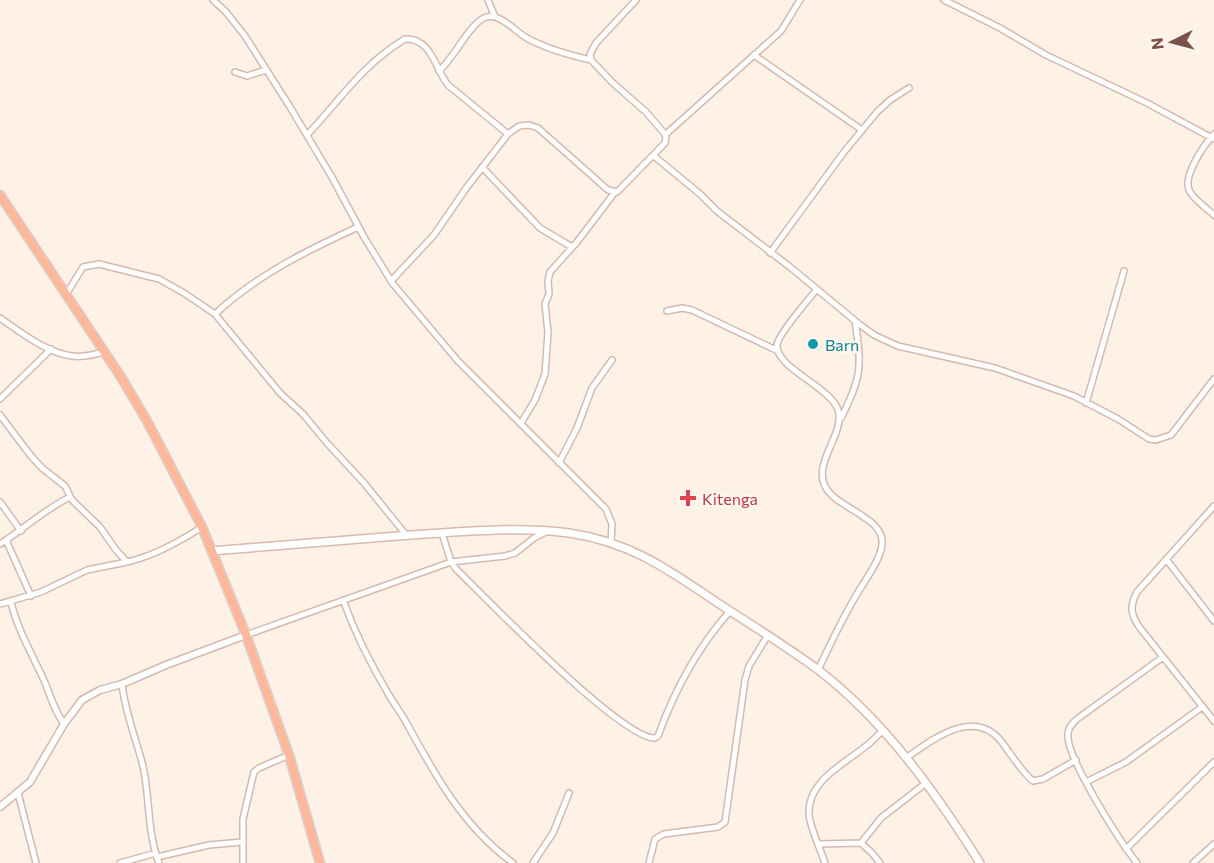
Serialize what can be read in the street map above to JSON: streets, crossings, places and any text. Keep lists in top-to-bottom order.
{
  "places": {
    "other": ["Barn"],
    "health": ["Kitenga"]
  },
  "north": "left"
}
